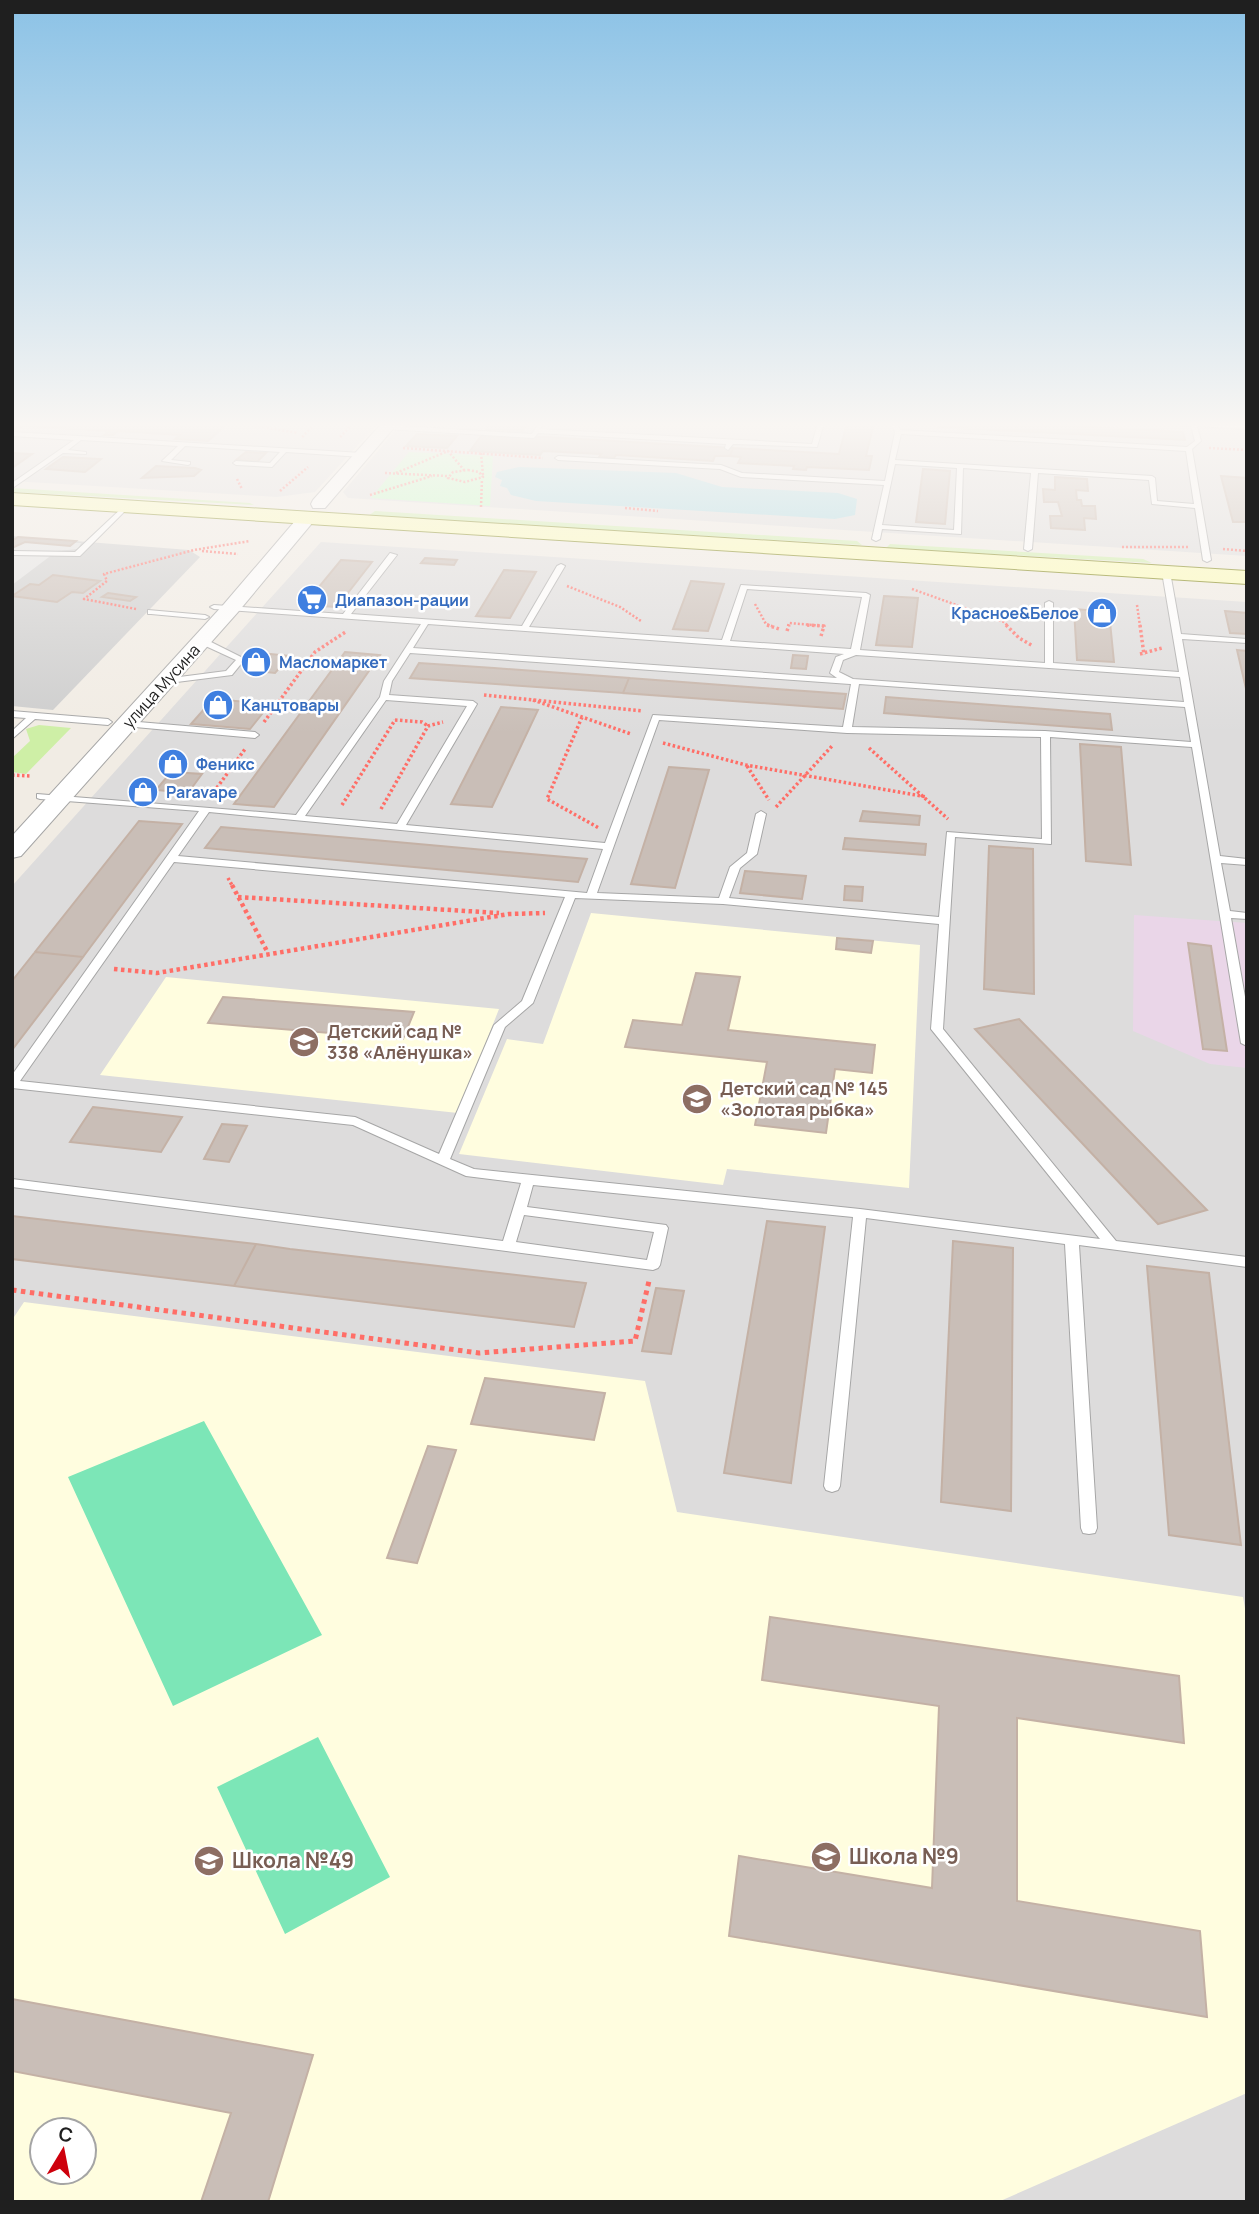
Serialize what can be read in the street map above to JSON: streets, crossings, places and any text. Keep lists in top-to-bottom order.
{
  "streets": {
    "street": ["улица Мусина"]
  },
  "places": {
    "supermarket": ["Диапазон-рации"],
    "shop": [
      "Красное&Белое",
      "Масломаркет",
      "Канцтовары",
      "Феникс",
      "Paravape"
    ],
    "school or university": [
      "Детский сад № 338 «Алёнушка»",
      "Детский сад № 145 «Золотая рыбка»",
      "Школа №9",
      "Школа №49"
    ]
  },
  "north": "top"
}
